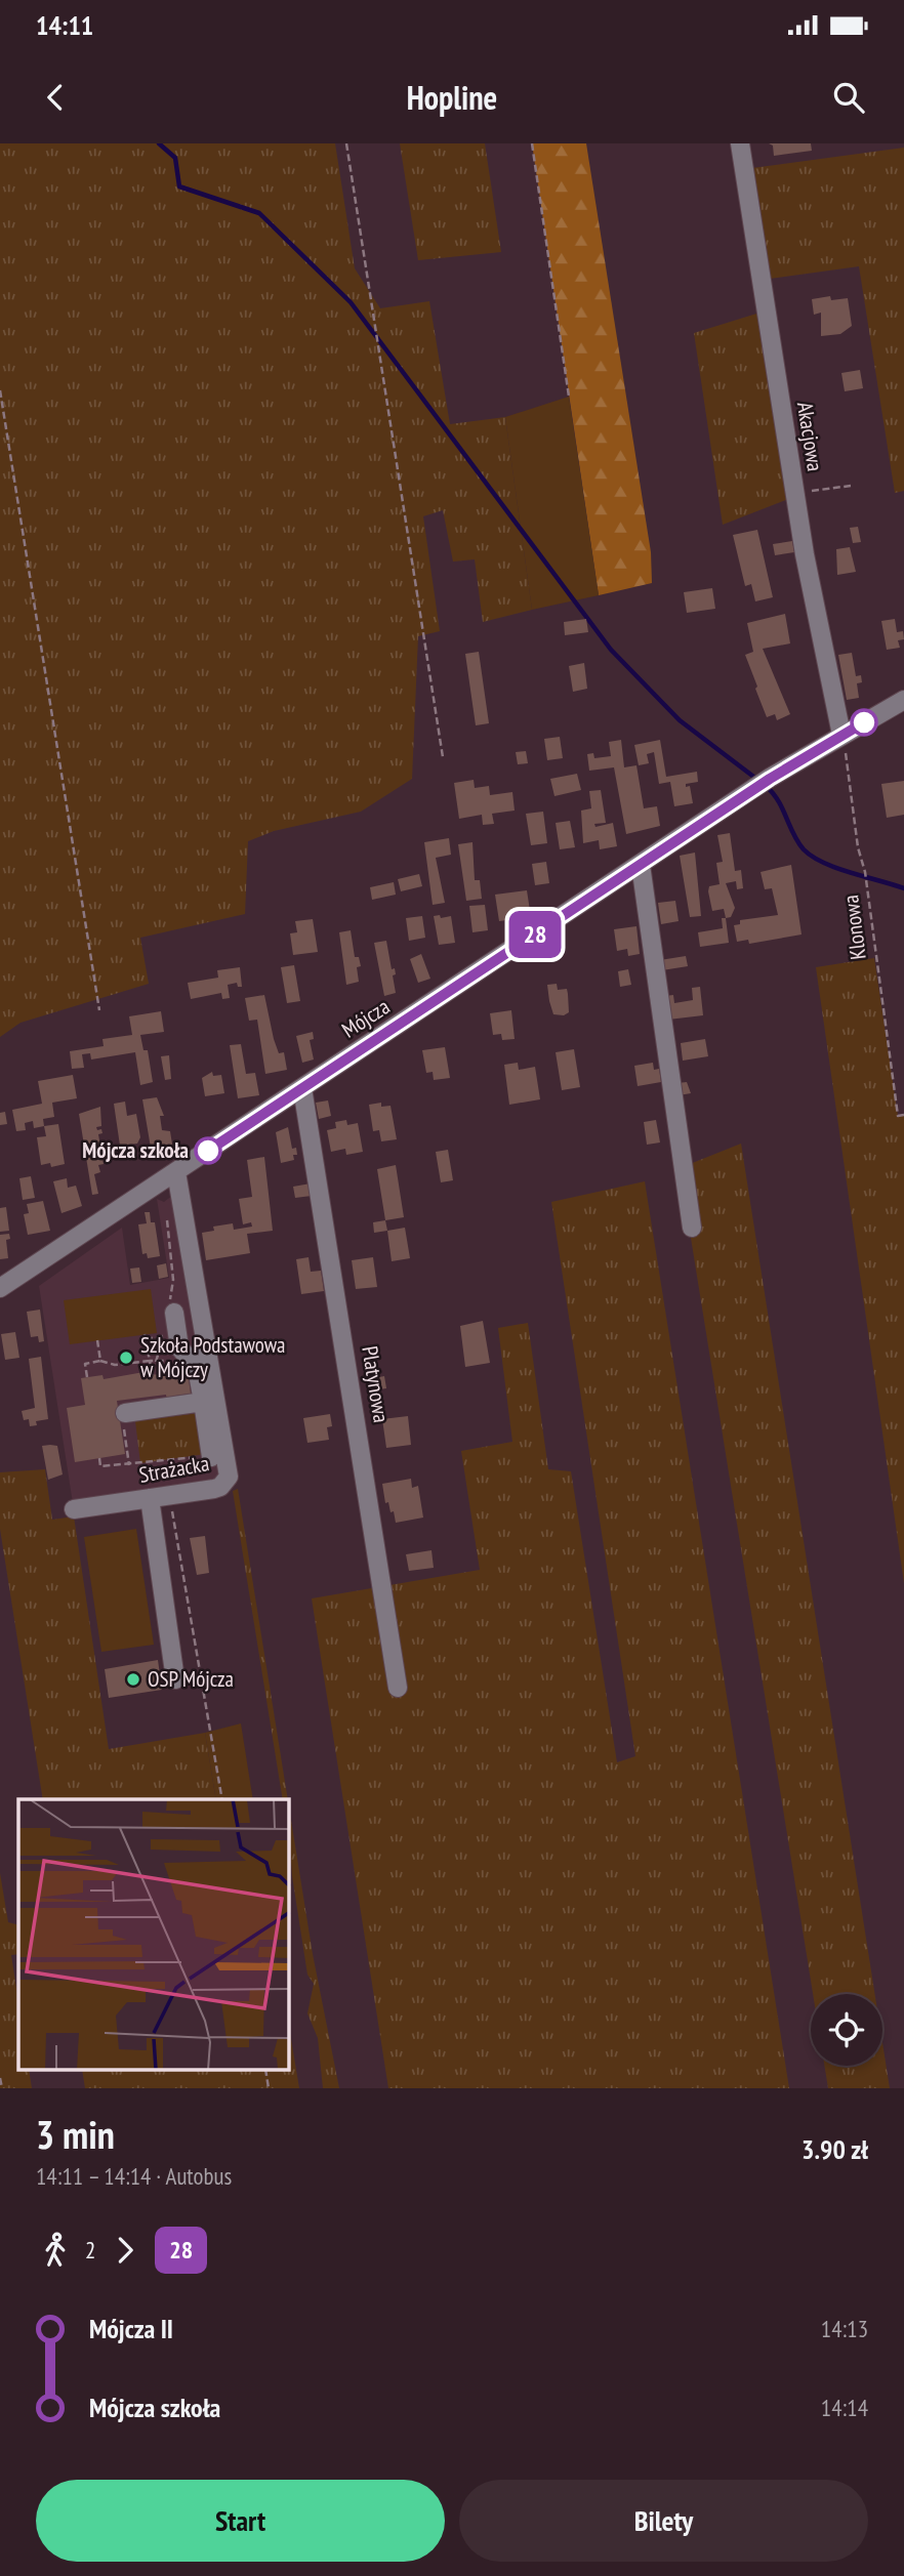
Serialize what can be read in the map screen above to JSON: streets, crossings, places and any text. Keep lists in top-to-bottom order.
{
  "streets": {
    "street": [
      "Akacjowa",
      "Mójcza",
      "Platynowa",
      "Strażacka"
    ],
    "path": ["Klonowa"]
  },
  "crossings": [
    ["Akacjowa", "Klonowa"],
    ["Akacjowa", "Mójcza"],
    ["Klonowa", "Mójcza"],
    ["Mójcza", "Platynowa"],
    ["Mójcza", "Strażacka"]
  ],
  "places": ["Mójcza szkoła", "Szkoła Podstawowa w Mójczy", "OSP Mójcza"],
  "lines": ["bus line 28"],
  "page": {
    "status": "14:11",
    "header": "Hopline",
    "on_map": "28",
    "heading": ["3 min", "14:11 – 14:14 · Autobus", "3.90 zł"],
    "legs": ["2", "28"],
    "list": [
      {
        "name": "Mójcza II",
        "value": "14:13"
      },
      {
        "name": "Mójcza szkoła",
        "value": "14:14"
      }
    ],
    "buttons": ["Start", "Bilety"]
  }
}
